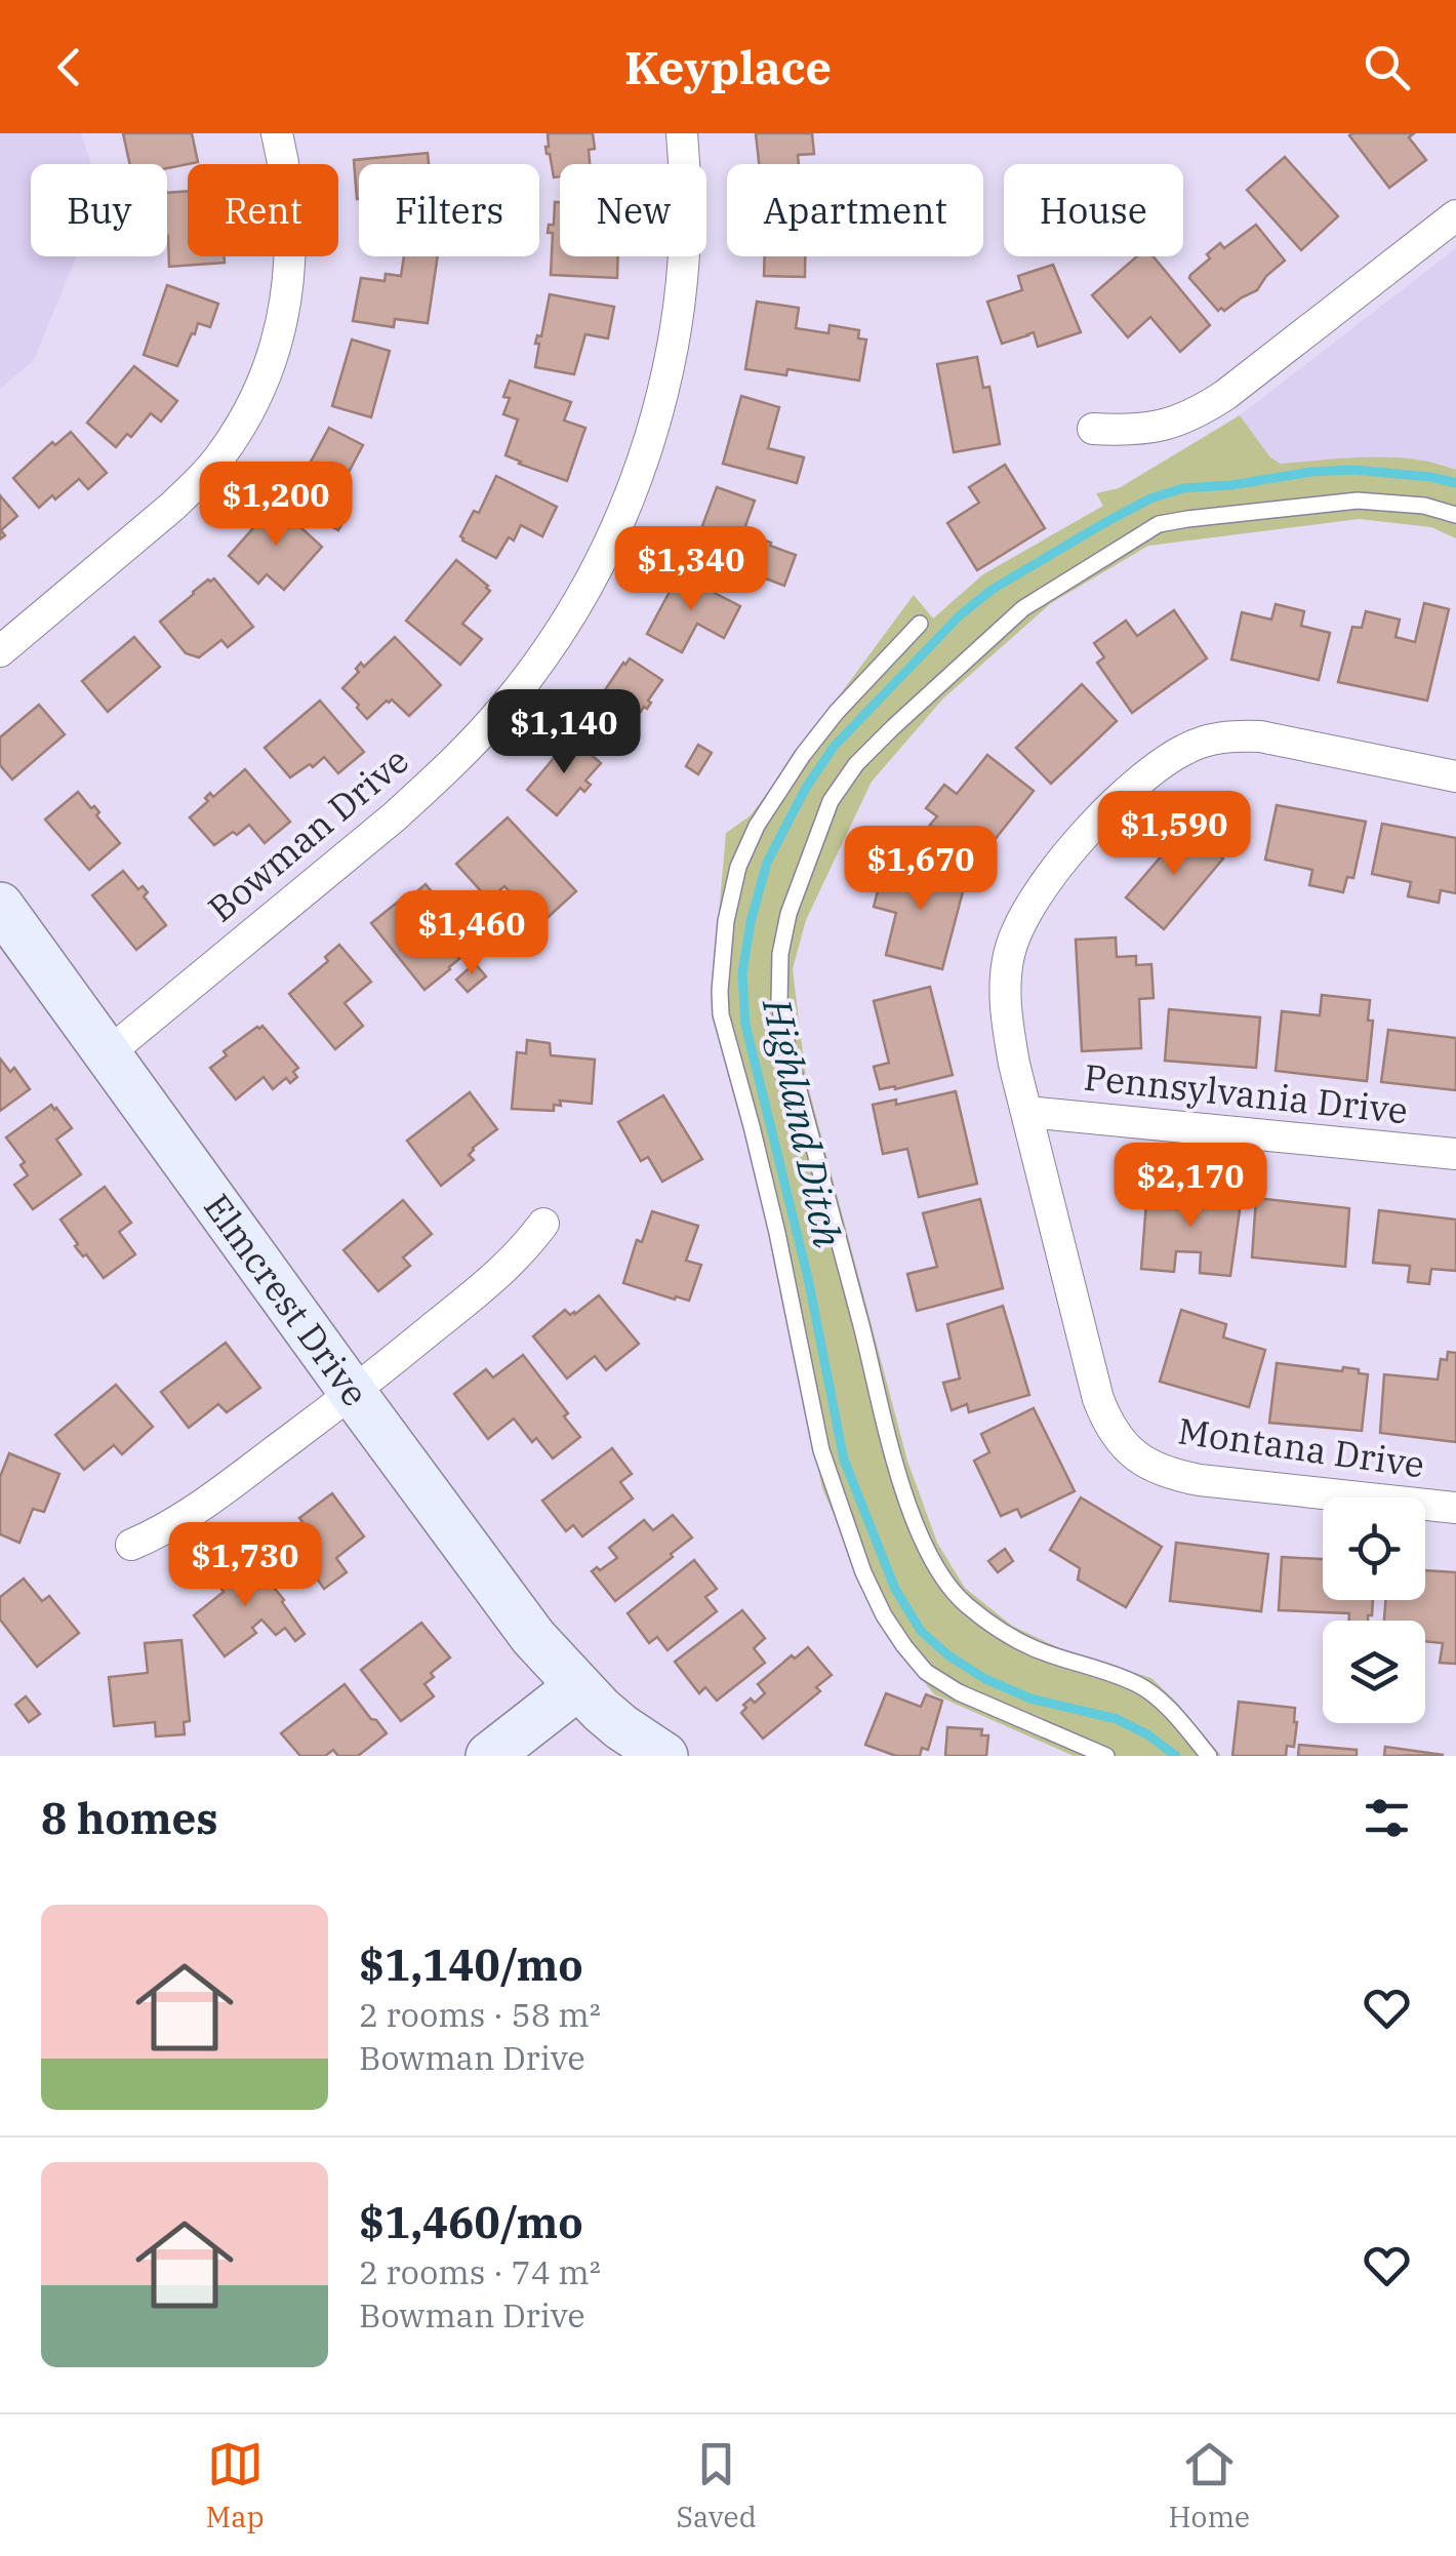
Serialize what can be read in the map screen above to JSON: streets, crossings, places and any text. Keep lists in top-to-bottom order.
{
  "streets": {
    "street": [
      "Bowman Drive",
      "Pennsylvania Drive",
      "Elmcrest Drive",
      "Montana Drive"
    ]
  },
  "crossings": [
    ["Bowman Drive", "Elmcrest Drive"],
    ["Pennsylvania Drive", "Montana Drive"]
  ],
  "water": ["Highland Ditch"],
  "page": {
    "header": "Keyplace",
    "chip": [
      "Buy",
      "Rent",
      "Filters",
      "New",
      "Apartment",
      "House"
    ],
    "price": [
      "$1,200",
      "$1,340",
      "$1,140",
      "$1,590",
      "$1,670",
      "$1,460",
      "$2,170",
      "$1,730"
    ],
    "heading": "8 homes",
    "list": [
      {
        "name": "$1,140/mo",
        "note": "2 rooms · 58 m² · Bowman Drive"
      },
      {
        "name": "$1,460/mo",
        "note": "2 rooms · 74 m² · Bowman Drive"
      }
    ],
    "tabs": ["Map", "Saved", "Home"]
  }
}
